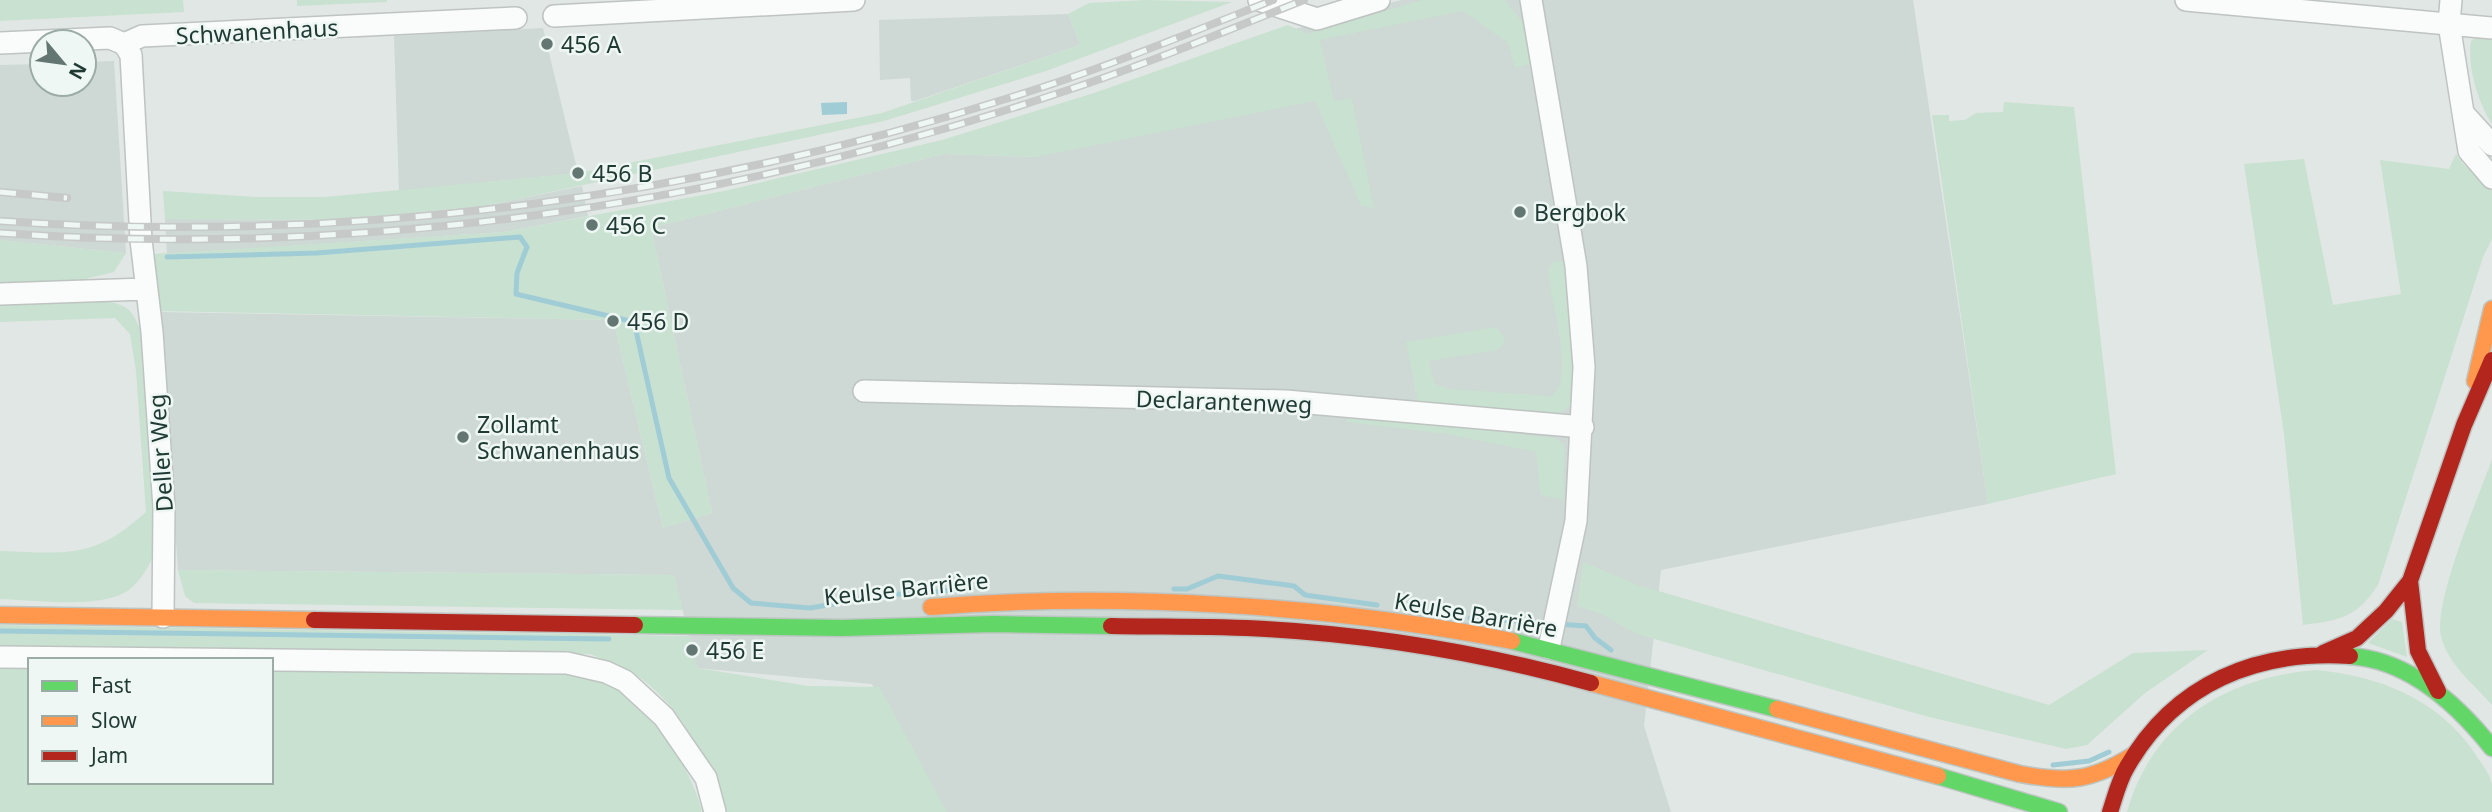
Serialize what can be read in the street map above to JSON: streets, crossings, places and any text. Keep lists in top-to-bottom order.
{
  "streets": {
    "main road": ["Keulse Barrière"],
    "street": ["Schwanenhaus", "Declarantenweg", "Deller Weg"]
  },
  "crossings": [
    ["Schwanenhaus", "Deller Weg"],
    ["Deller Weg", "Keulse Barrière"]
  ],
  "places": [
    "456 A",
    "456 B",
    "Bergbok",
    "456 C",
    "456 D",
    "Zollamt Schwanenhaus",
    "456 E"
  ],
  "legend": ["Fast", "Slow", "Jam"],
  "north": "bottom right"
}
